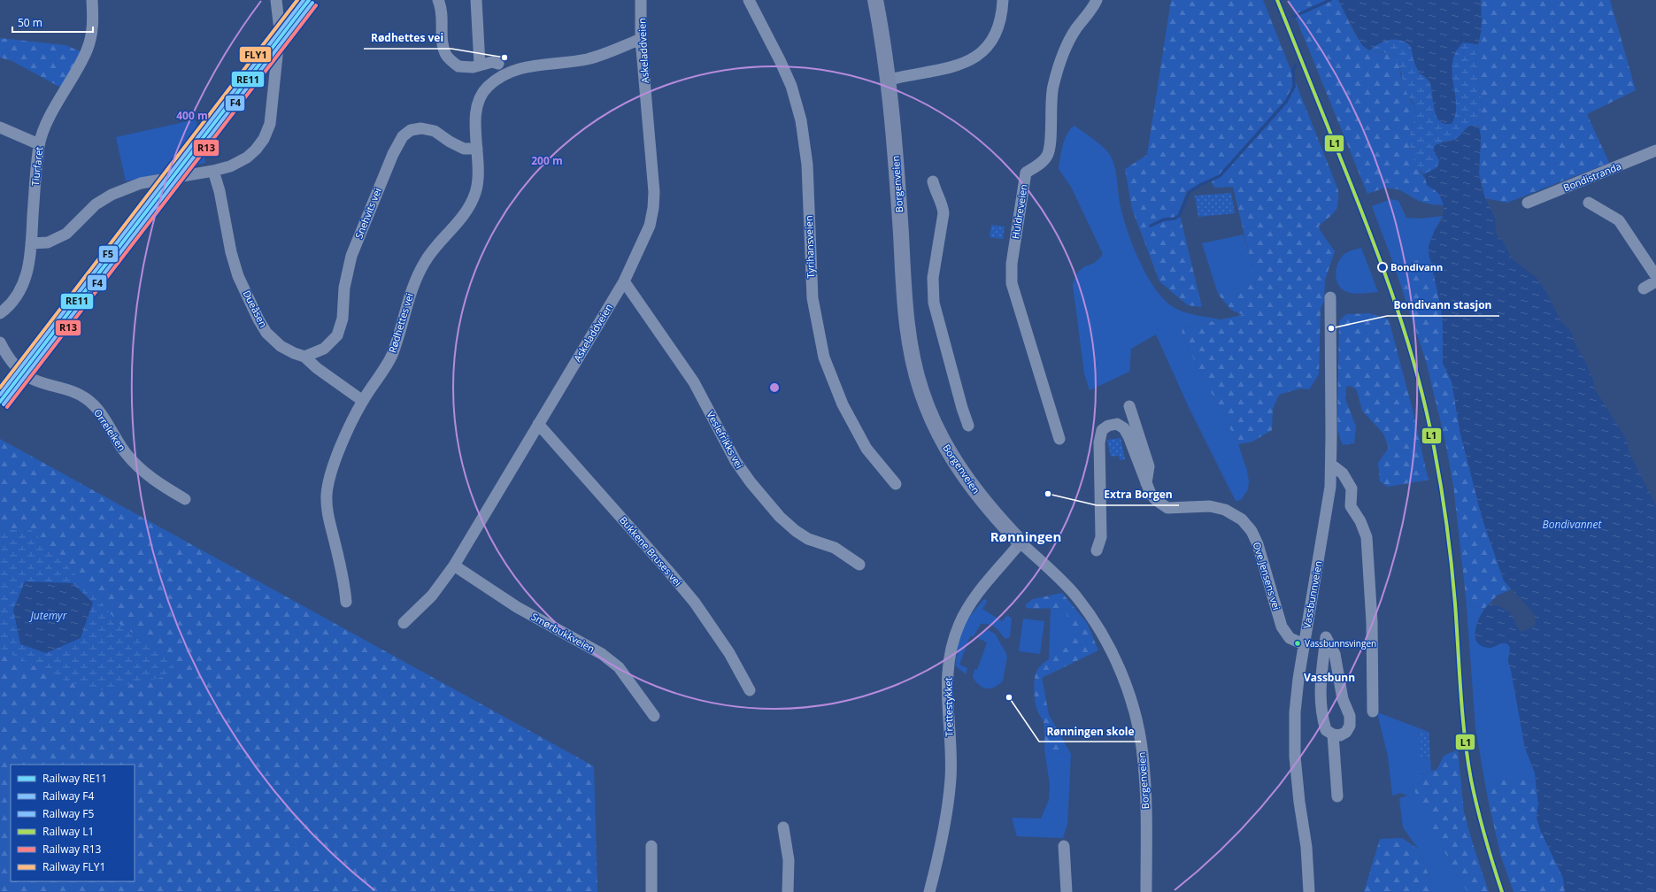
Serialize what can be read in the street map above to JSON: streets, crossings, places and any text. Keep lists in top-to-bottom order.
{
  "streets": {
    "street": [
      "Askeladdveien",
      "Tiurfaret",
      "Bondistranda",
      "Borgenveien",
      "Huldreveien",
      "Snehvits vei",
      "Tyrihansveien",
      "Dueåsen",
      "Rødhettes vei",
      "Orreleiken",
      "Veslefrikks vei",
      "Bukkene Bruses vei",
      "Ove Jensens vei",
      "Vassbunnveien",
      "Smørbukkveien",
      "Trettestykket"
    ]
  },
  "crossings": [
    ["Askeladdveien", "Rødhettes vei"],
    ["Askeladdveien", "Veslefrikks vei"],
    ["Askeladdveien", "Bukkene Bruses vei"],
    ["Askeladdveien", "Smørbukkveien"],
    ["Borgenveien", "Trettestykket"],
    ["Snehvits vei", "Dueåsen"],
    ["Snehvits vei", "Rødhettes vei"],
    ["Dueåsen", "Rødhettes vei"],
    ["Ove Jensens vei", "Vassbunnveien"]
  ],
  "districts": ["Rønningen", "Vassbunn"],
  "water": ["Bondivannet", "Jutemyr"],
  "places": [
    "Rødhettes vei",
    "Bondivann",
    "Bondivann stasjon",
    "Extra Borgen",
    "Vassbunnsvingen",
    "Rønningen skole"
  ],
  "lines": [
    "rail line RE11",
    "rail line F5",
    "rail line L1",
    "rail line FLY1",
    "rail line F4",
    "rail line R13"
  ],
  "legend": [
    "Railway RE11",
    "Railway F4",
    "Railway F5",
    "Railway L1",
    "Railway R13",
    "Railway FLY1"
  ],
  "scale_bar": "50 m",
  "rings": ["400 m", "200 m"]
}
